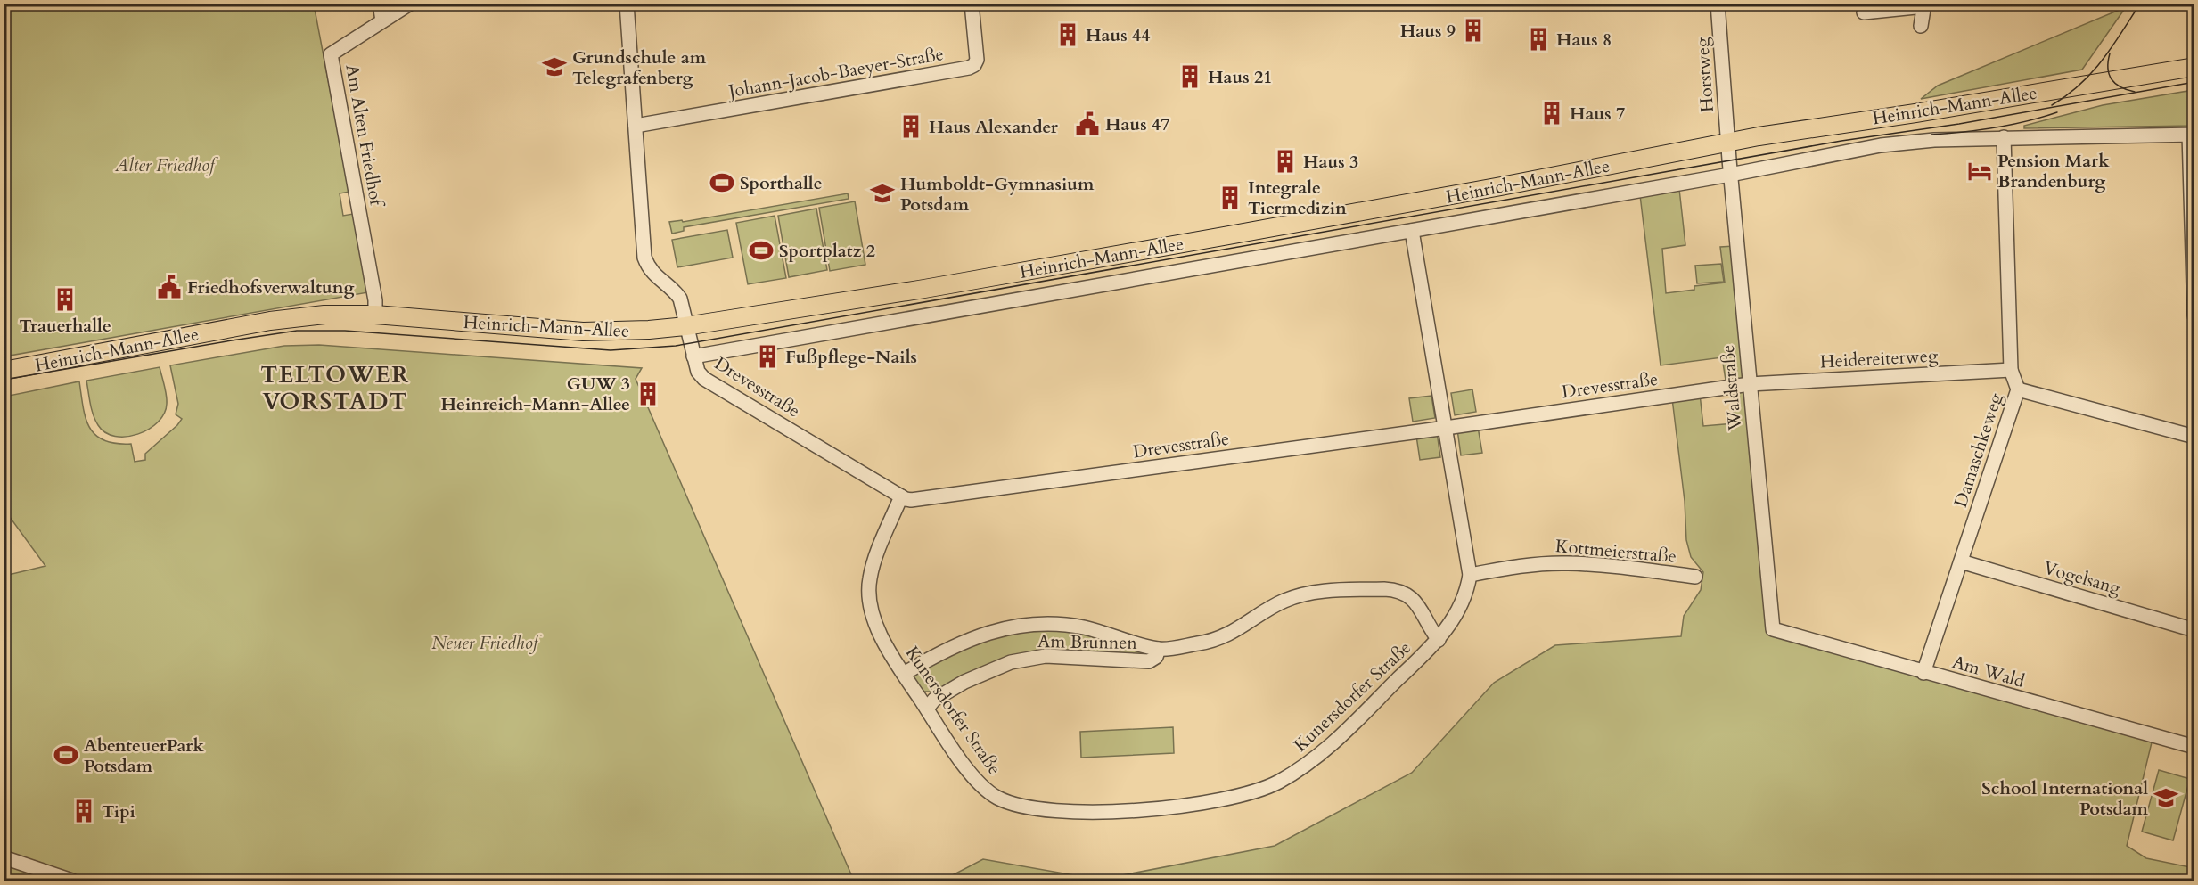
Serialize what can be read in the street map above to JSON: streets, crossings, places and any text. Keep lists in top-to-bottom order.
{
  "streets": {
    "main road": ["Heinrich-Mann-Allee"],
    "street": [
      "Johann-Jacob-Baeyer-Straße",
      "Horstweg",
      "Am Alten Friedhof",
      "Heidereiterweg",
      "Drevesstraße",
      "Waldstraße",
      "Damaschkeweg",
      "Kottmeierstraße",
      "Vogelsang",
      "Am Brunnen",
      "Am Wald",
      "Kunersdorfer Straße"
    ]
  },
  "crossings": [
    ["Johann-Jacob-Baeyer-Straße", "Drevesstraße"],
    ["Horstweg", "Heinrich-Mann-Allee"],
    ["Horstweg", "Waldstraße"],
    ["Heinrich-Mann-Allee", "Am Alten Friedhof"],
    ["Heinrich-Mann-Allee", "Drevesstraße"],
    ["Heinrich-Mann-Allee", "Waldstraße"],
    ["Heinrich-Mann-Allee", "Damaschkeweg"],
    ["Heinrich-Mann-Allee", "Kunersdorfer Straße"],
    ["Heidereiterweg", "Drevesstraße"],
    ["Heidereiterweg", "Waldstraße"],
    ["Heidereiterweg", "Damaschkeweg"],
    ["Drevesstraße", "Waldstraße"],
    ["Drevesstraße", "Kunersdorfer Straße"],
    ["Waldstraße", "Am Wald"],
    ["Damaschkeweg", "Vogelsang"],
    ["Damaschkeweg", "Am Wald"],
    ["Kottmeierstraße", "Kunersdorfer Straße"],
    ["Am Brunnen", "Kunersdorfer Straße"]
  ],
  "districts": ["TELTOWER VORSTADT"],
  "parks": ["Alter Friedhof", "Neuer Friedhof"],
  "places": {
    "building": [
      "Haus 9",
      "Haus 44",
      "Haus 8",
      "Haus 21",
      "Haus 7",
      "Haus Alexander",
      "Haus 3",
      "Integrale Tiermedizin",
      "Trauerhalle",
      "Fußpflege-Nails",
      "GUW 3 Heinreich-Mann-Allee",
      "Tipi"
    ],
    "school or university": ["Grundschule am Telegrafenberg", "Humboldt-Gymnasium Potsdam", "School International Potsdam"],
    "public building": ["Haus 47", "Friedhofsverwaltung"],
    "hotel": ["Pension Mark Brandenburg"],
    "sports": ["Sporthalle", "Sportplatz 2", "AbenteuerPark Potsdam"]
  }
}
